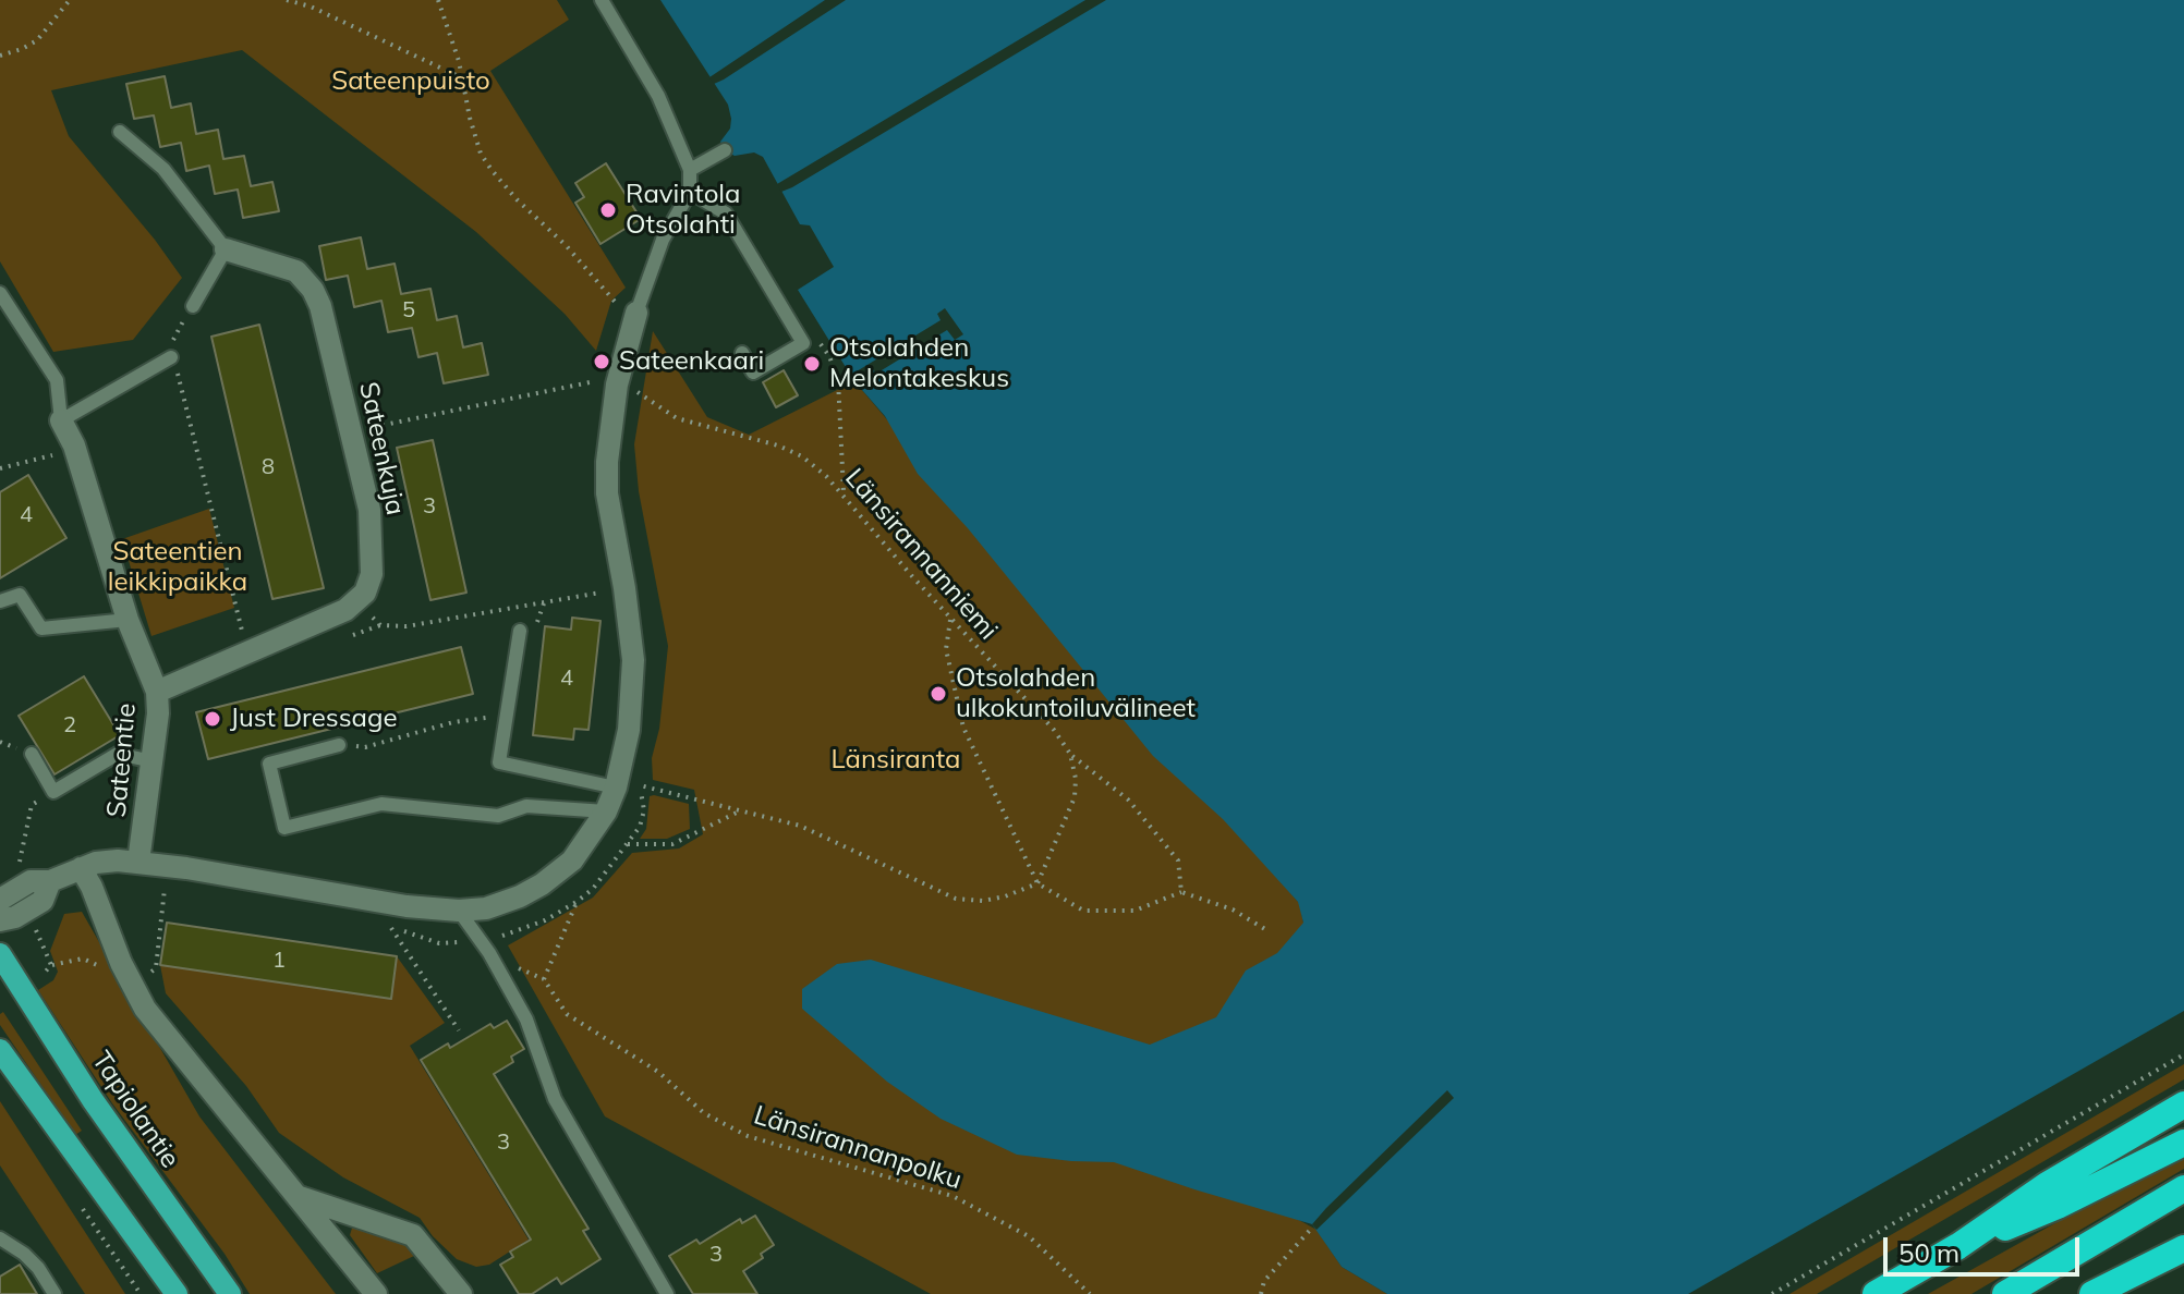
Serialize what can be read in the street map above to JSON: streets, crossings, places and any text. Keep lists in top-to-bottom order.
{
  "streets": {
    "main road": ["Tapiolantie"],
    "street": ["Sateenkuja", "Sateentie"],
    "path": ["Länsirannanniemi", "Länsirannanpolku"]
  },
  "parks": ["Sateenpuisto", "Sateentien leikkipaikka", "Länsiranta"],
  "places": [
    "Ravintola Otsolahti",
    "Sateenkaari",
    "Otsolahden Melontakeskus",
    "Otsolahden ulkokuntoiluvälineet",
    "Just Dressage"
  ],
  "house_numbers": [
    "5",
    "8",
    "3",
    "4",
    "4",
    "2",
    "1",
    "3",
    "3"
  ],
  "scale_bar": "50 m"
}
